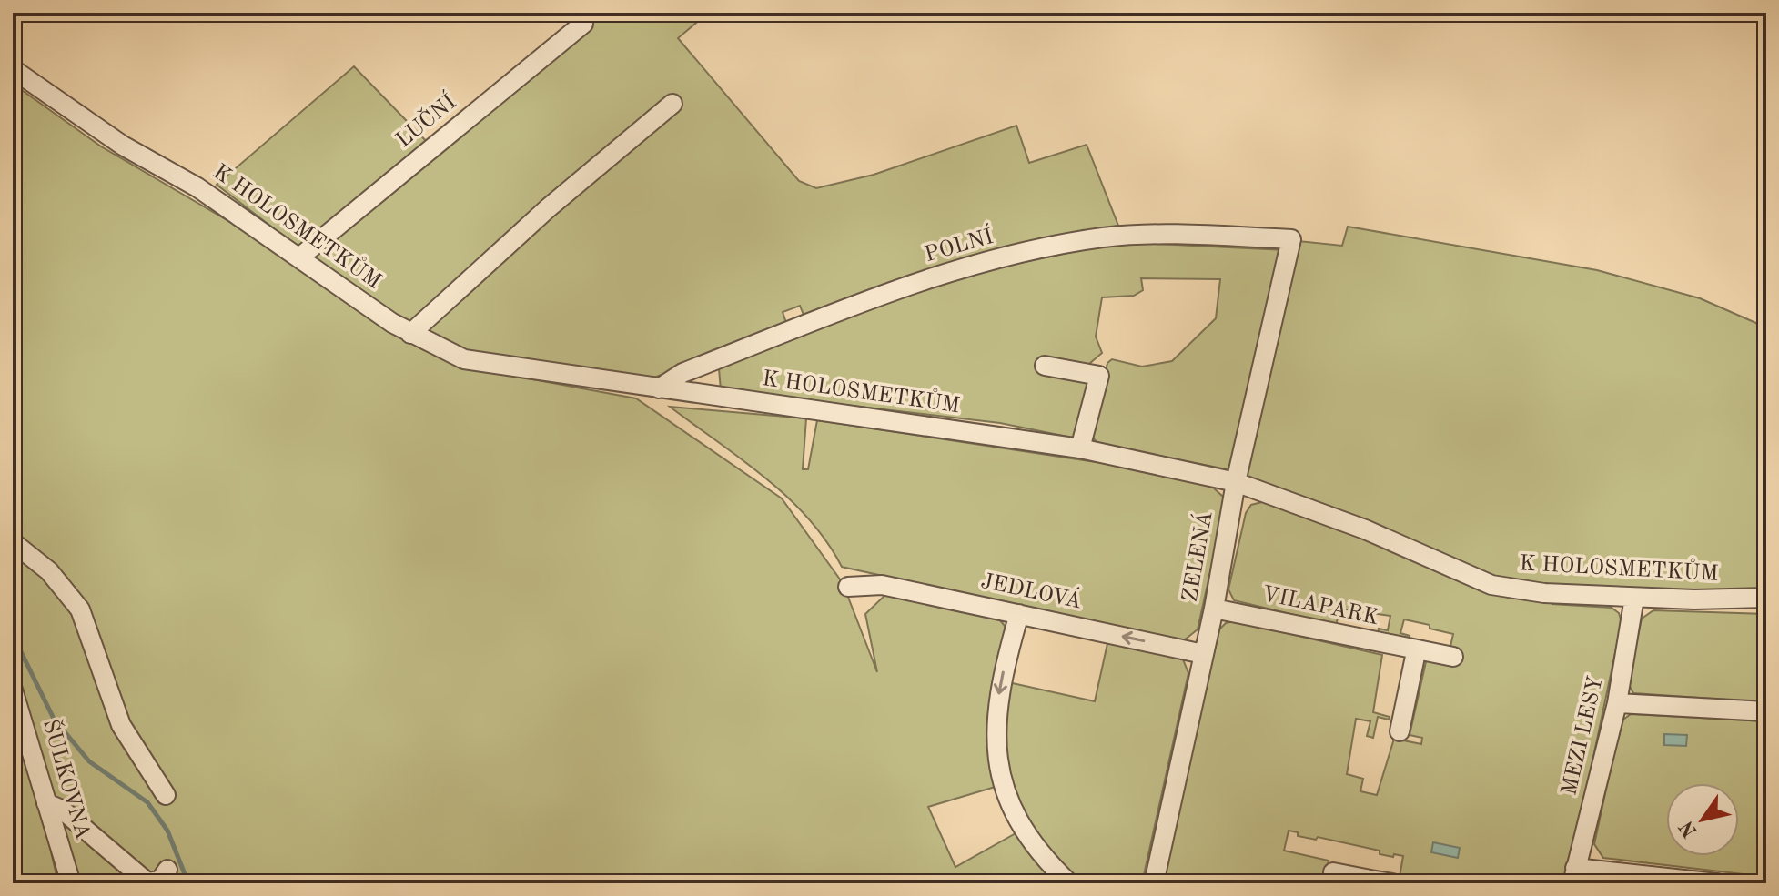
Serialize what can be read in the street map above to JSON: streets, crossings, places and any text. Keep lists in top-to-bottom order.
{
  "streets": {
    "street": [
      "LUČNÍ",
      "K HOLOSMETKŮM",
      "POLNÍ",
      "ZELENÁ",
      "JEDLOVÁ",
      "VILAPARK",
      "MEZI LESY",
      "ŠULKOVNA"
    ]
  },
  "crossings": [
    ["LUČNÍ", "K HOLOSMETKŮM"],
    ["K HOLOSMETKŮM", "POLNÍ"],
    ["K HOLOSMETKŮM", "ZELENÁ"],
    ["K HOLOSMETKŮM", "MEZI LESY"],
    ["POLNÍ", "ZELENÁ"],
    ["ZELENÁ", "JEDLOVÁ"],
    ["ZELENÁ", "VILAPARK"]
  ],
  "one_way": ["JEDLOVÁ"],
  "north": "bottom left"
}
